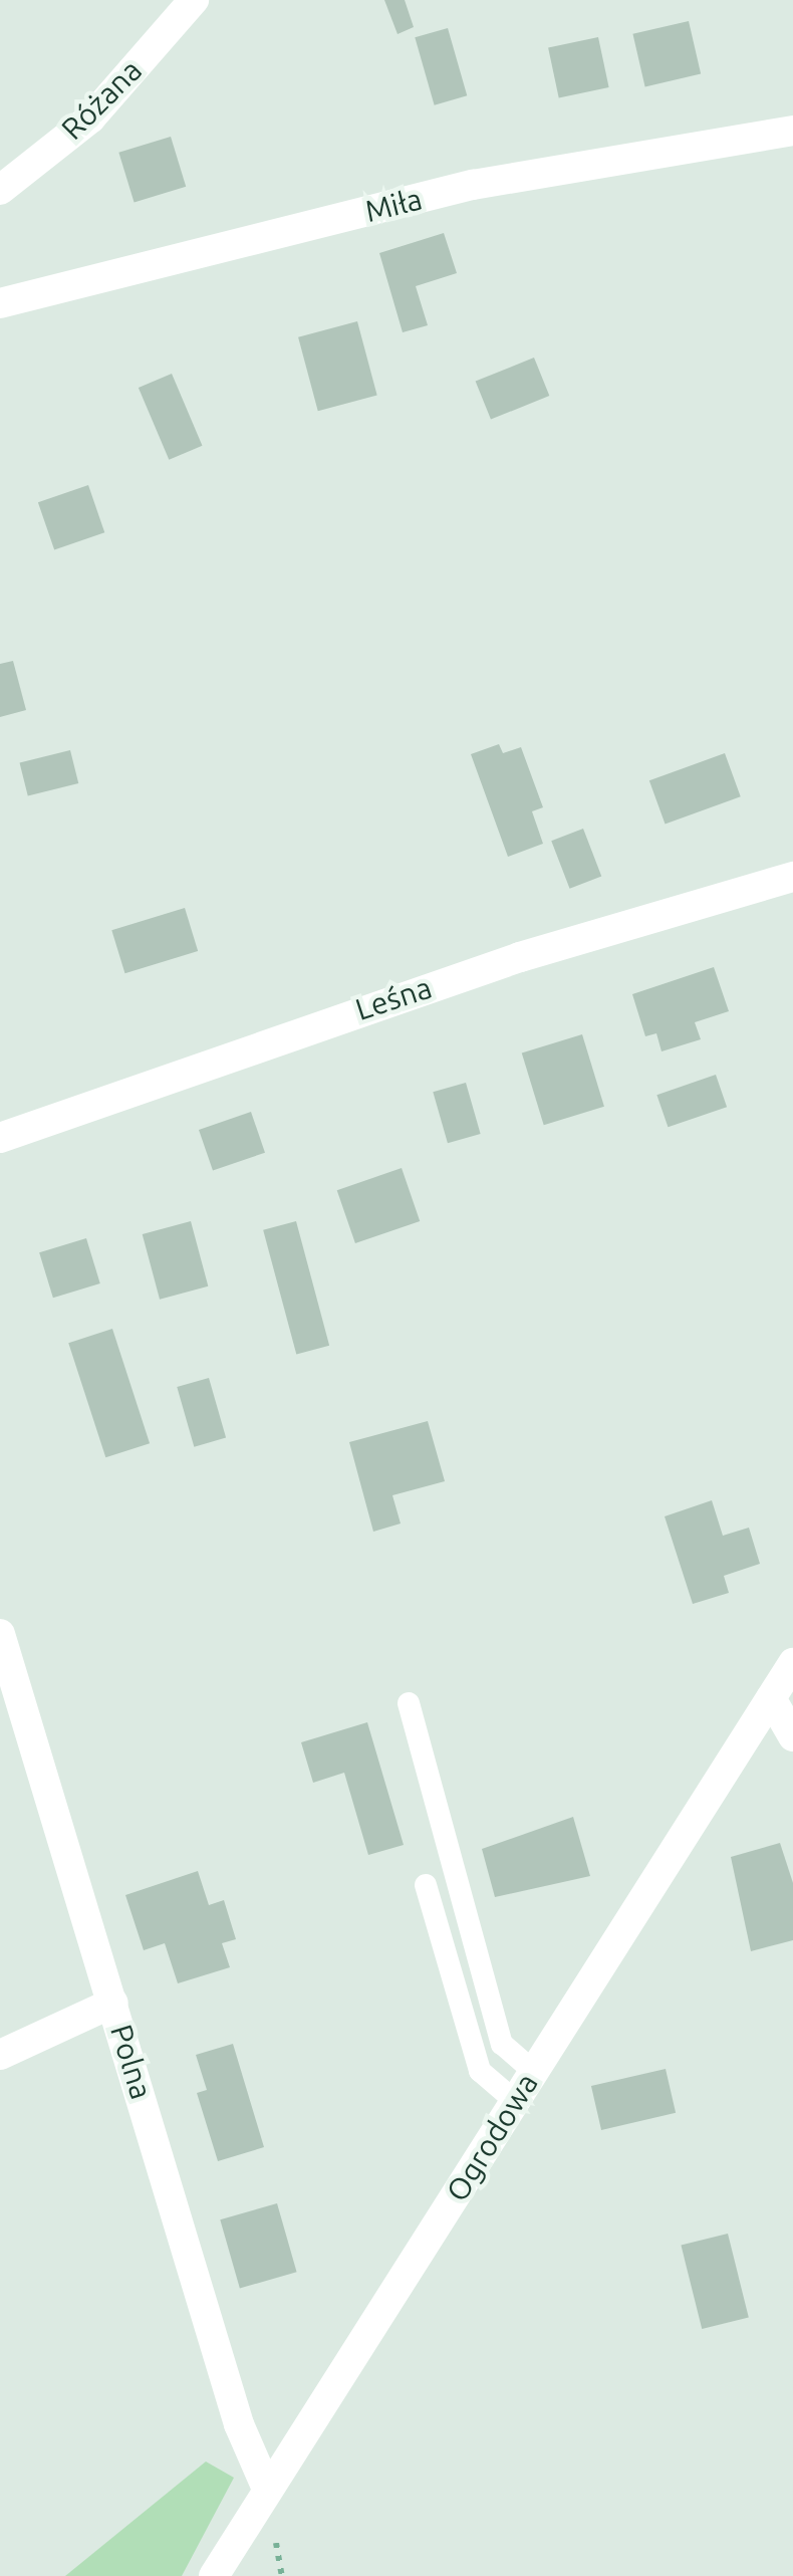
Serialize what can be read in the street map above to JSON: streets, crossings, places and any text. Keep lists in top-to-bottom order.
{
  "streets": {
    "street": [
      "Różana",
      "Miła",
      "Leśna",
      "Polna",
      "Ogrodowa"
    ]
  },
  "crossings": [
    ["Polna", "Ogrodowa"]
  ]
}
